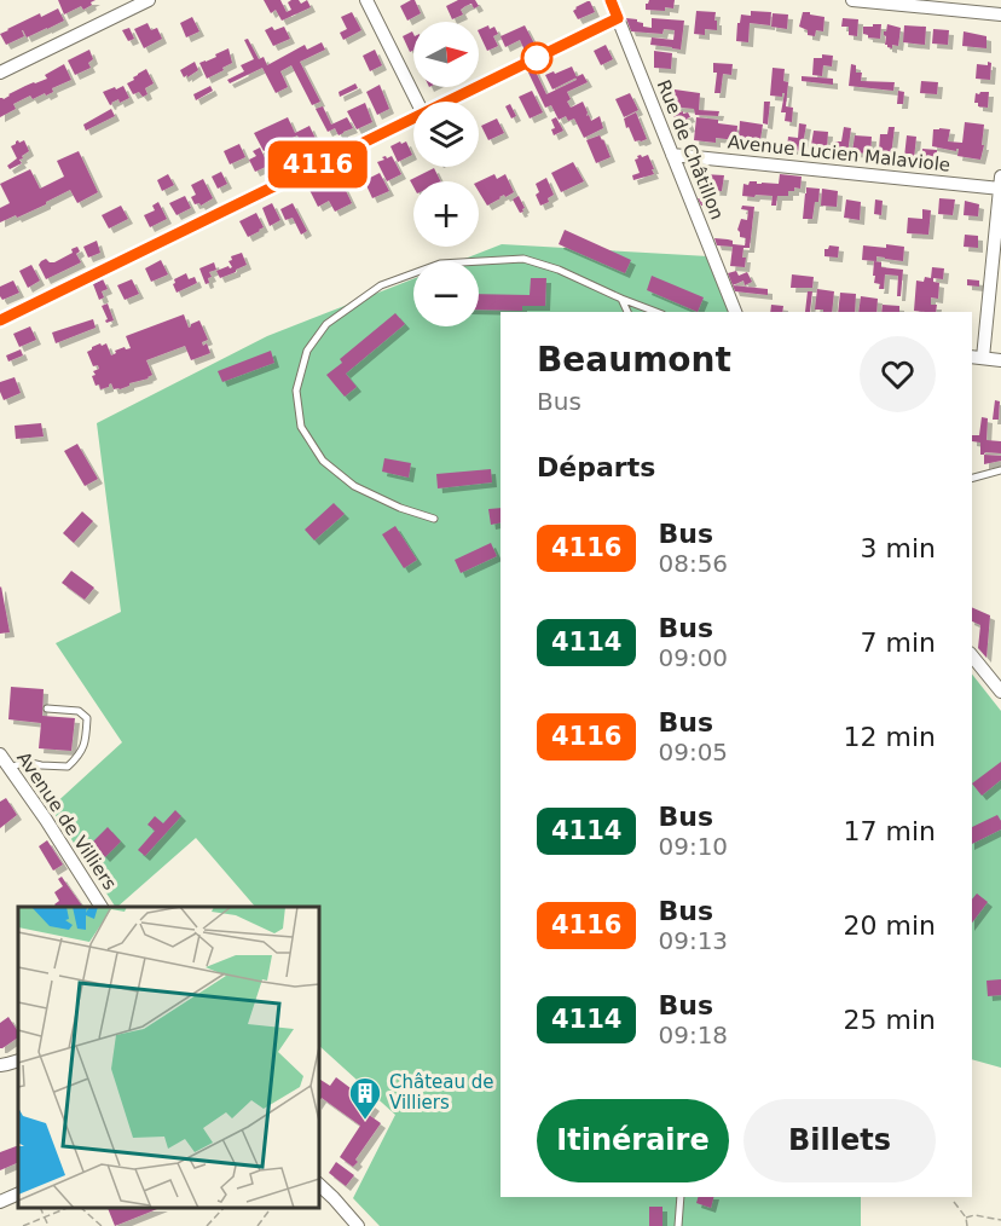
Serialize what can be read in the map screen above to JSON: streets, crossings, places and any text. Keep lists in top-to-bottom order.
{
  "streets": {
    "street": ["Rue de Châtillon", "Avenue Lucien Malaviole", "Avenue de Villiers"]
  },
  "crossings": [
    ["Rue de Châtillon", "Avenue Lucien Malaviole"]
  ],
  "places": {
    "building": ["Château de Villiers"]
  },
  "lines": ["bus line 4116"],
  "north": "right",
  "page": {
    "on_map": "4116",
    "map_buttons": ["+", "−"],
    "heading": [
      ["Beaumont", "Bus"],
      "Départs"
    ],
    "list": [
      {
        "mark": "4116",
        "name": "Bus",
        "note": "08:56",
        "value": "3 min"
      },
      {
        "mark": "4114",
        "name": "Bus",
        "note": "09:00",
        "value": "7 min"
      },
      {
        "mark": "4116",
        "name": "Bus",
        "note": "09:05",
        "value": "12 min"
      },
      {
        "mark": "4114",
        "name": "Bus",
        "note": "09:10",
        "value": "17 min"
      },
      {
        "mark": "4116",
        "name": "Bus",
        "note": "09:13",
        "value": "20 min"
      },
      {
        "mark": "4114",
        "name": "Bus",
        "note": "09:18",
        "value": "25 min"
      }
    ],
    "buttons": ["Itinéraire", "Billets"]
  }
}
